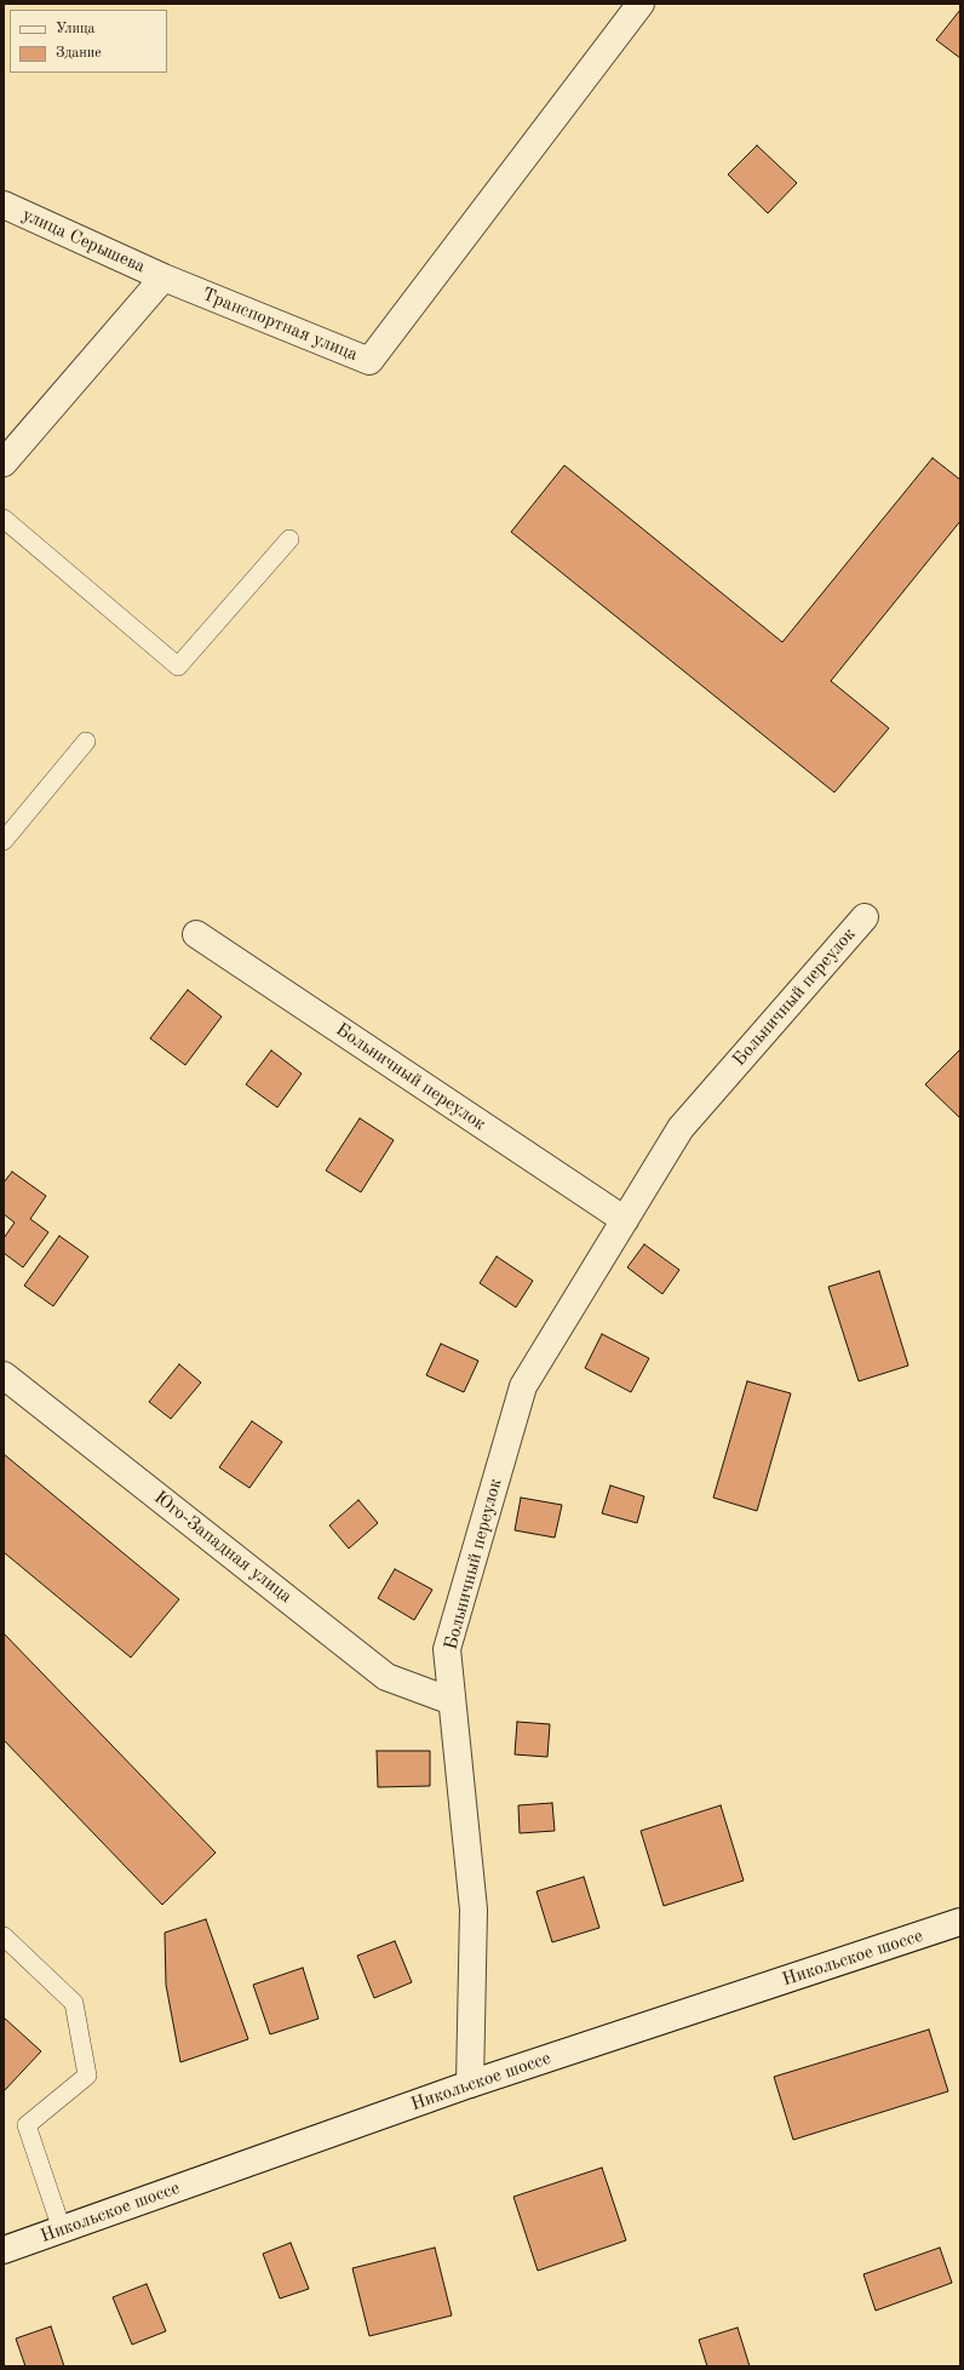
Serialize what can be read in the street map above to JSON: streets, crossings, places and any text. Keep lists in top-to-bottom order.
{
  "streets": {
    "street": [
      "улица Серышева",
      "Транспортная улица",
      "Больничный переулок",
      "Юго-Западная улица",
      "Никольское шоссе"
    ]
  },
  "crossings": [
    ["улица Серышева", "Транспортная улица"],
    ["Больничный переулок", "Юго-Западная улица"],
    ["Больничный переулок", "Никольское шоссе"]
  ],
  "legend": ["Улица", "Здание"]
}
